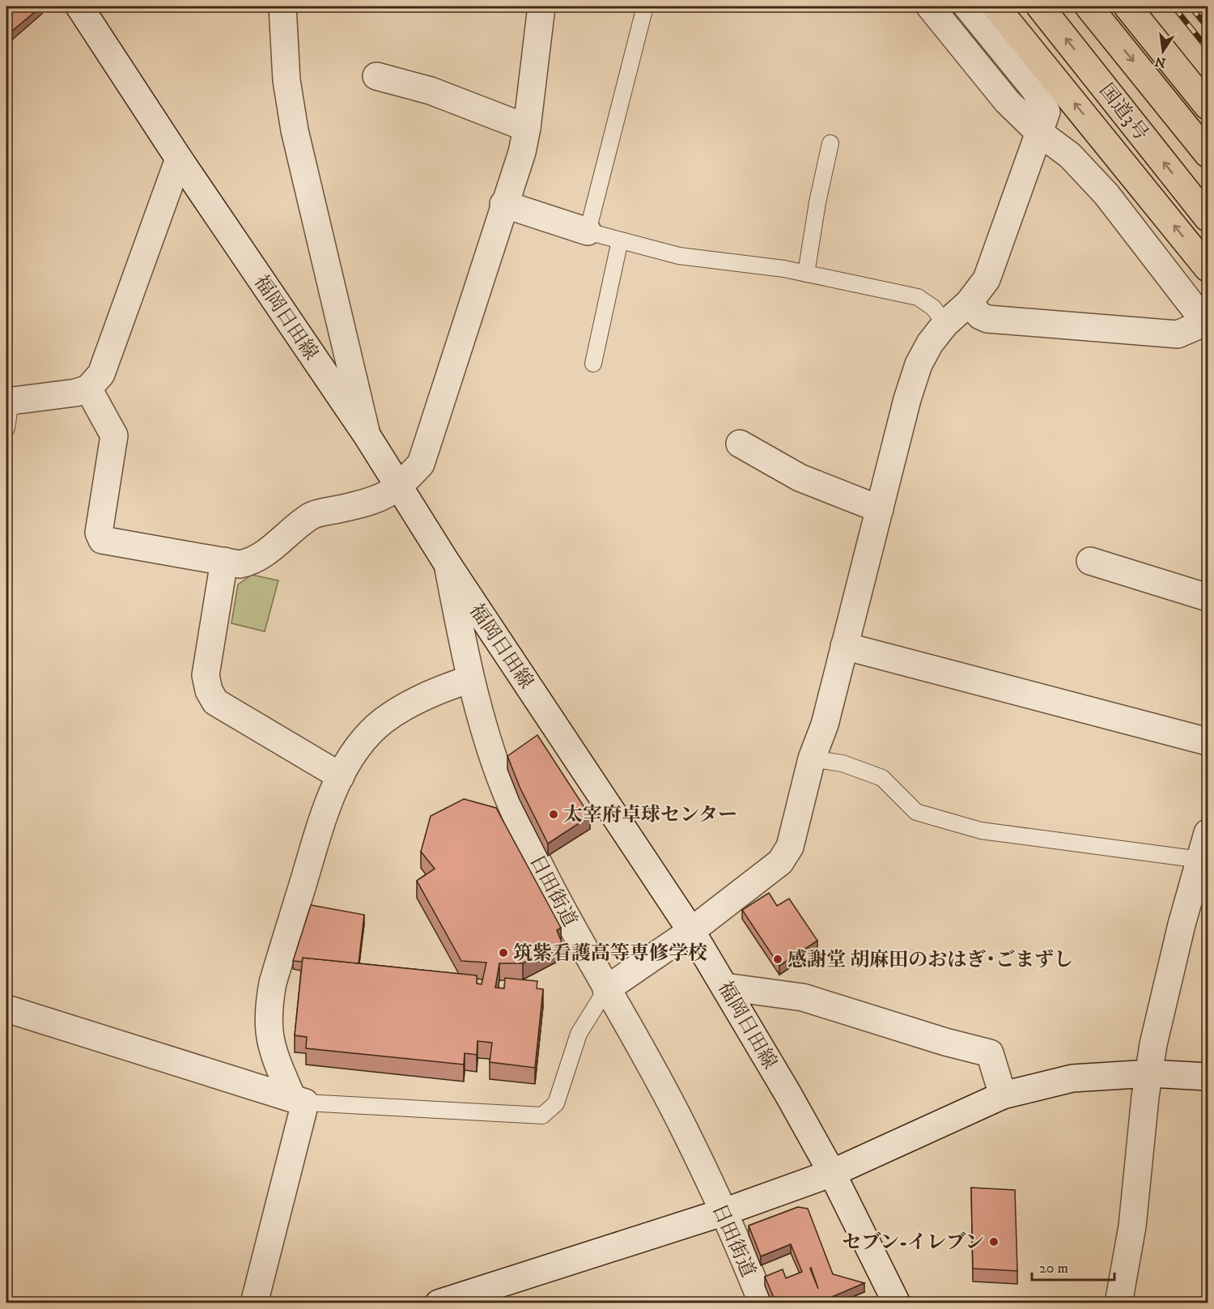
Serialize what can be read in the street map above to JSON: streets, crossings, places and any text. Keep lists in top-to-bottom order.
{
  "streets": {
    "highway": ["国道3号"],
    "street": ["福岡日田線", "日田街道"]
  },
  "crossings": [
    ["福岡日田線", "日田街道"]
  ],
  "places": [
    "太宰府卓球センター",
    "筑紫看護高等専修学校",
    "感謝堂 胡麻田のおはぎ･ごまずし",
    "セブン-イレブン"
  ],
  "scale_bar": "20 m",
  "north": "bottom"
}
